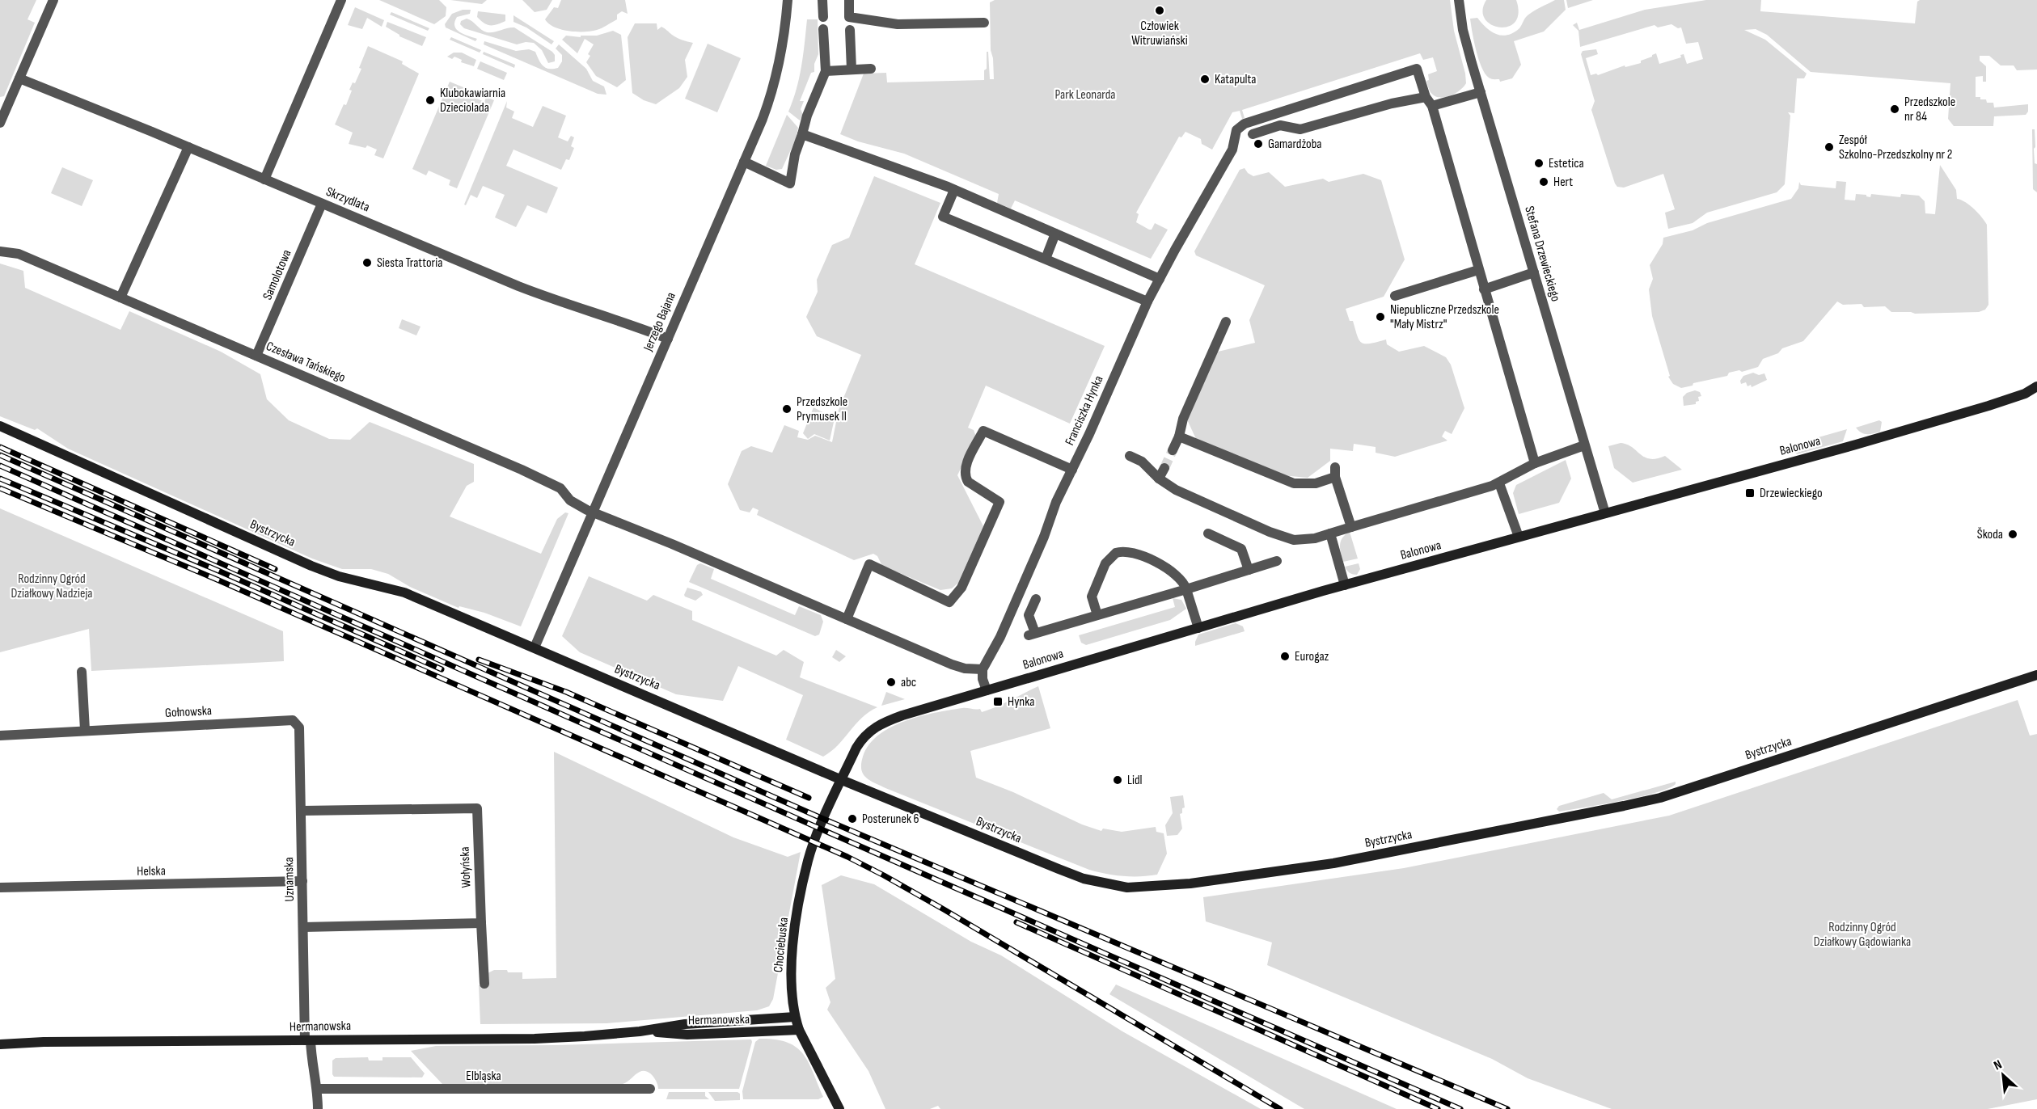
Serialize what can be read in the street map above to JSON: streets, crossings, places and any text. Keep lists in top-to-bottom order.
{
  "streets": {
    "street": [
      "Skrzydlata",
      "Stefana Drzewieckiego",
      "Samolotowa",
      "Jerzego Bajana",
      "Czesława Tańskiego",
      "Franciszka Hynka",
      "Balonowa",
      "Bystrzycka",
      "Gołnowska",
      "Wołyńska",
      "Helska",
      "Uznamska",
      "Chociebuska",
      "Hermanowska",
      "Elbląska"
    ]
  },
  "crossings": [
    ["Skrzydlata", "Samolotowa"],
    ["Skrzydlata", "Jerzego Bajana"],
    ["Stefana Drzewieckiego", "Balonowa"],
    ["Samolotowa", "Czesława Tańskiego"],
    ["Jerzego Bajana", "Czesława Tańskiego"],
    ["Jerzego Bajana", "Bystrzycka"],
    ["Czesława Tańskiego", "Franciszka Hynka"],
    ["Balonowa", "Bystrzycka"],
    ["Balonowa", "Chociebuska"],
    ["Bystrzycka", "Chociebuska"],
    ["Gołnowska", "Uznamska"],
    ["Wołyńska", "Uznamska"],
    ["Helska", "Uznamska"],
    ["Uznamska", "Hermanowska"],
    ["Chociebuska", "Hermanowska"]
  ],
  "parks": ["Park Leonarda", "Rodzinny Ogród Działkowy Nadzieja", "Rodzinny Ogród Działkowy Gądowianka"],
  "places": {
    "other": [
      "Człowiek Witruwiański",
      "Katapulta",
      "Klubokawiarnia Dzieciolada",
      "Przedszkole nr 84",
      "Gamardżoba",
      "Zespół Szkolno-Przedszkolny nr 2",
      "Estetica",
      "Hert",
      "Siesta Trattoria",
      "Niepubliczne Przedszkole \"Mały Mistrz\"",
      "Przedszkole Prymusek II",
      "Škoda",
      "Eurogaz",
      "abc",
      "Lidl",
      "Posterunek 6"
    ],
    "transit": ["Drzewieckiego", "Hynka"]
  },
  "north": "top left"
}
